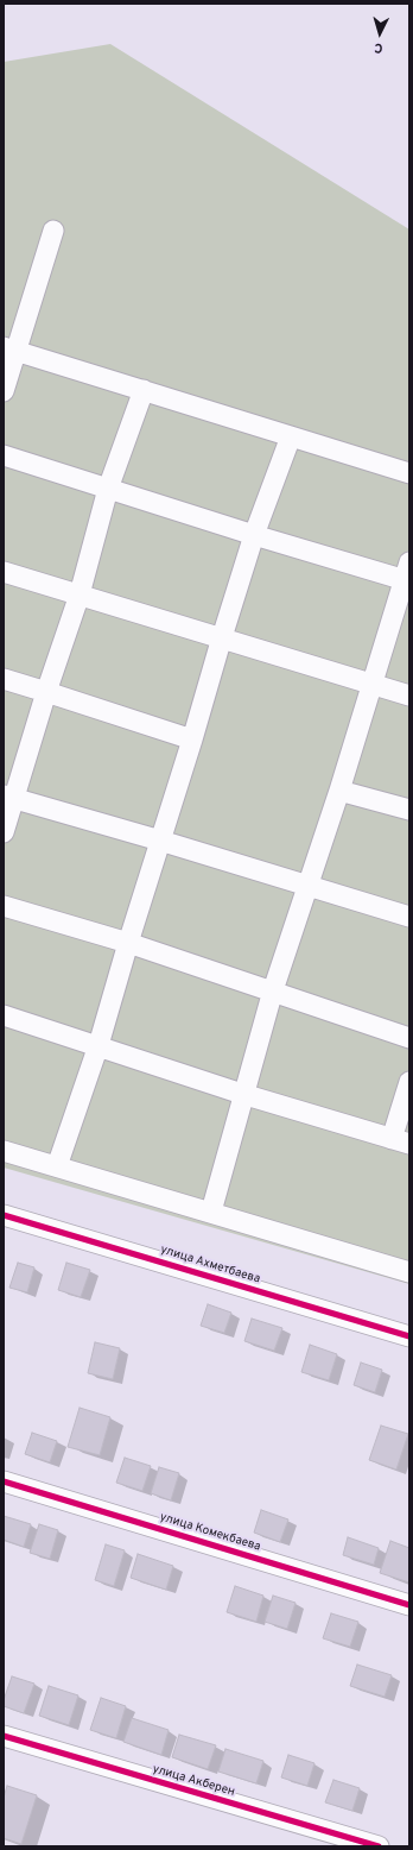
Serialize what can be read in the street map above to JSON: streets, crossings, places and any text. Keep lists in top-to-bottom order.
{
  "streets": {
    "street": ["улица Ахметбаева", "улица Комекбаева", "улица Акберен"]
  },
  "north": "bottom"
}
